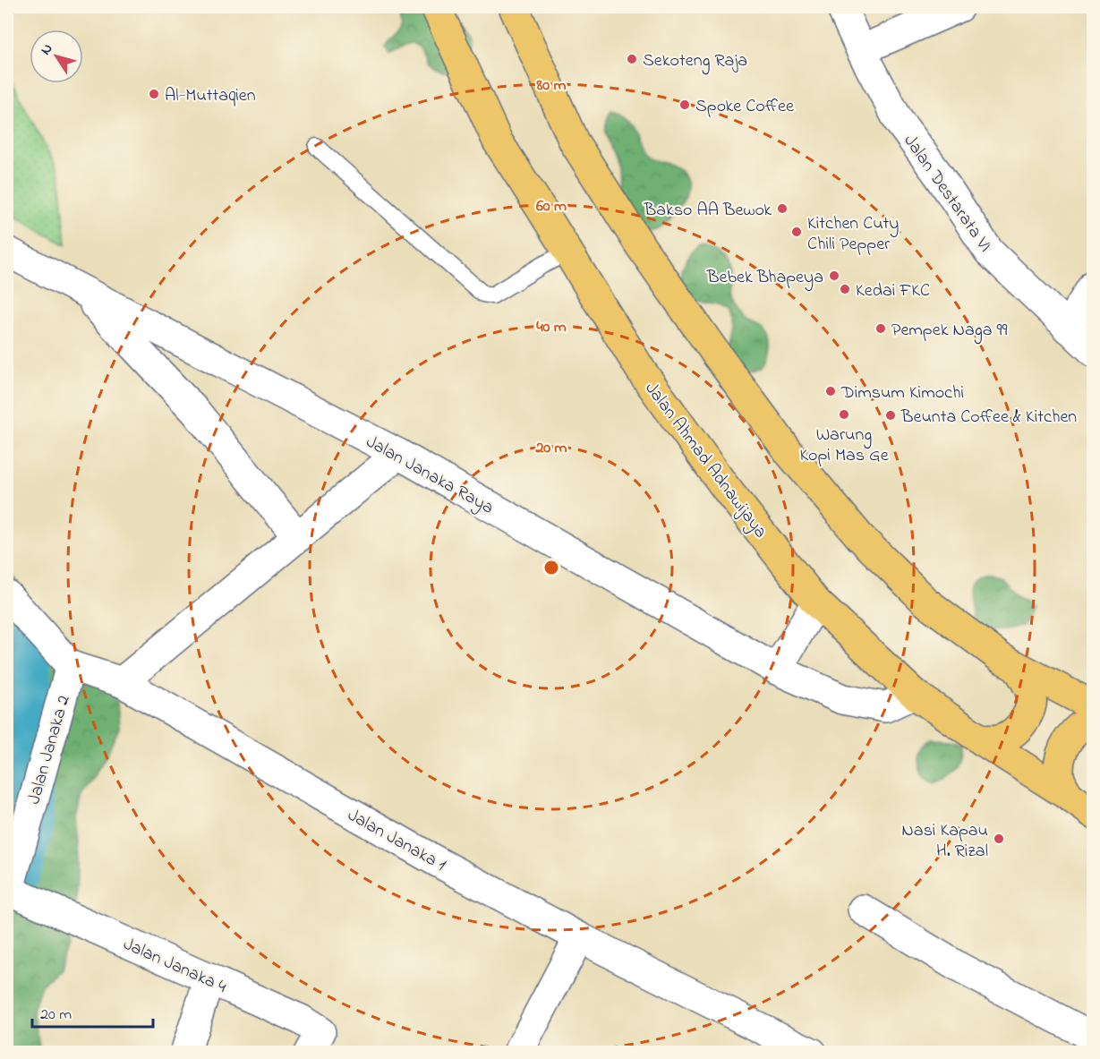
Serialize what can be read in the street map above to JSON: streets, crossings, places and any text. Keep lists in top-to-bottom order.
{
  "streets": {
    "main road": ["Jalan Ahmad Adnawijaya"],
    "street": [
      "Jalan Destarata VI",
      "Jalan Janaka Raya",
      "Jalan Janaka 2",
      "Jalan Janaka 1",
      "Jalan Janaka 4"
    ]
  },
  "crossings": [
    ["Jalan Ahmad Adnawijaya", "Jalan Janaka Raya"],
    ["Jalan Janaka 2", "Jalan Janaka 1"],
    ["Jalan Janaka 2", "Jalan Janaka 4"]
  ],
  "places": [
    "Sekoteng Raja",
    "Al-Muttaqien",
    "Spoke Coffee",
    "Bakso AA Bewok",
    "Kitchen Cuty Chili Pepper",
    "Bebek Bhapeya",
    "Kedai FKC",
    "Pempek Naga 99",
    "Dimsum Kimochi",
    "Warung Kopi Mas Ge",
    "Beunta Coffee & Kitchen",
    "Nasi Kapau H. Rizal"
  ],
  "scale_bar": "20 m",
  "north": "top left",
  "rings": [
    "80 m",
    "60 m",
    "40 m",
    "20 m"
  ]
}
